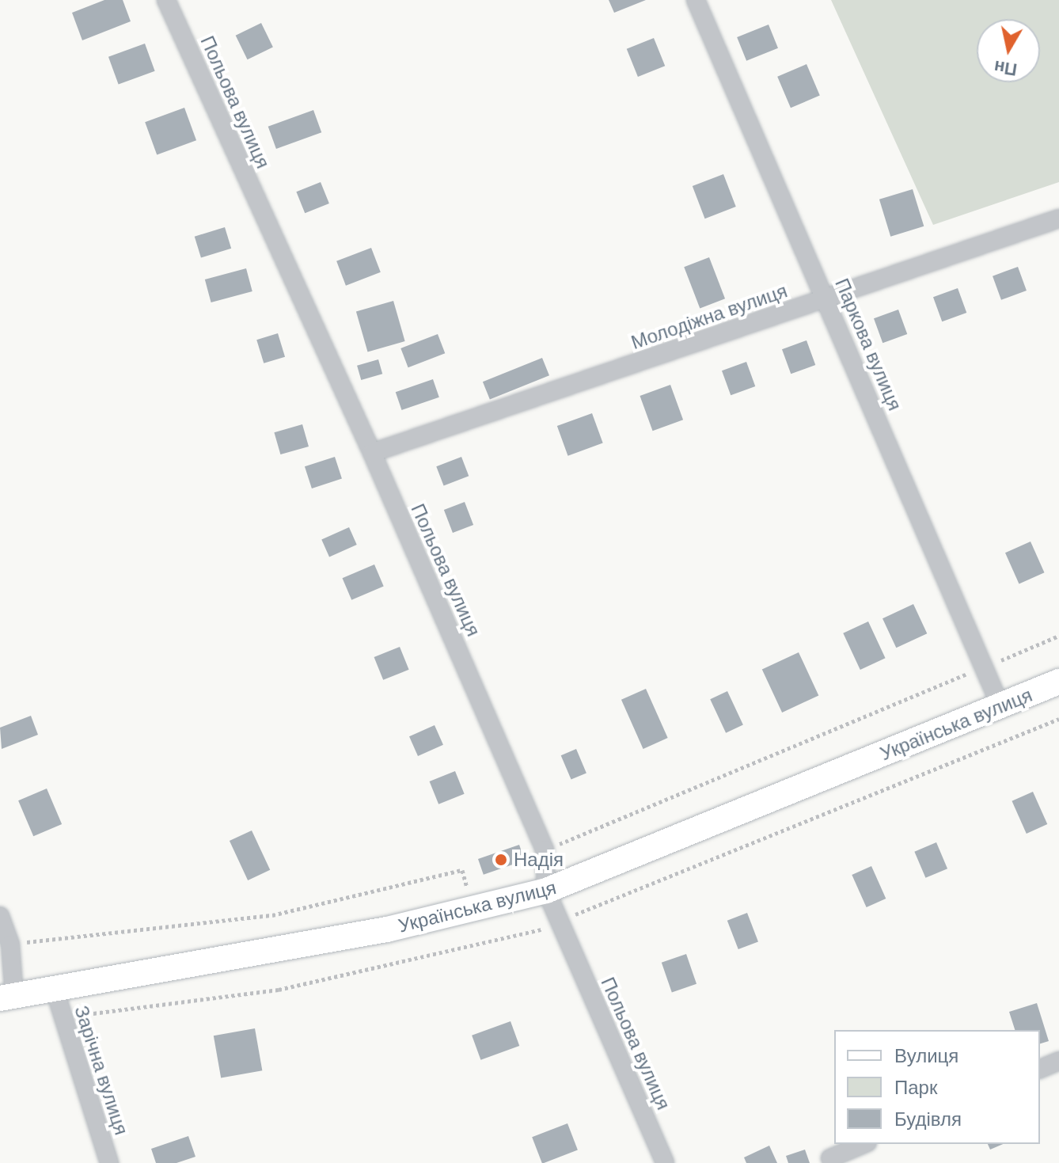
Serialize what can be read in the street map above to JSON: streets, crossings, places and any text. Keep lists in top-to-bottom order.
{
  "streets": {
    "main road": ["Українська вулиця"],
    "street": [
      "Польова вулиця",
      "Молодіжна вулиця",
      "Паркова вулиця",
      "Зарічна вулиця"
    ]
  },
  "crossings": [
    ["Польова вулиця", "Молодіжна вулиця"],
    ["Польова вулиця", "Українська вулиця"],
    ["Молодіжна вулиця", "Паркова вулиця"],
    ["Паркова вулиця", "Українська вулиця"],
    ["Українська вулиця", "Зарічна вулиця"]
  ],
  "places": ["Надія"],
  "legend": ["Вулиця", "Парк", "Будівля"],
  "north": "bottom"
}
